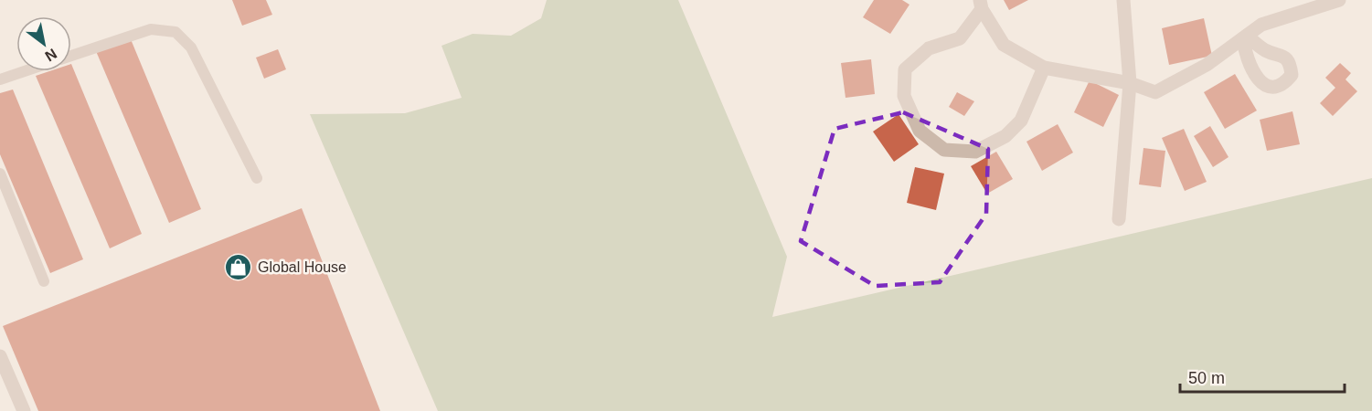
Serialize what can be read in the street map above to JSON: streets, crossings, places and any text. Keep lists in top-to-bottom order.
{
  "places": {
    "shop": ["Global House"]
  },
  "scale_bar": "50 m",
  "north": "bottom right"
}
